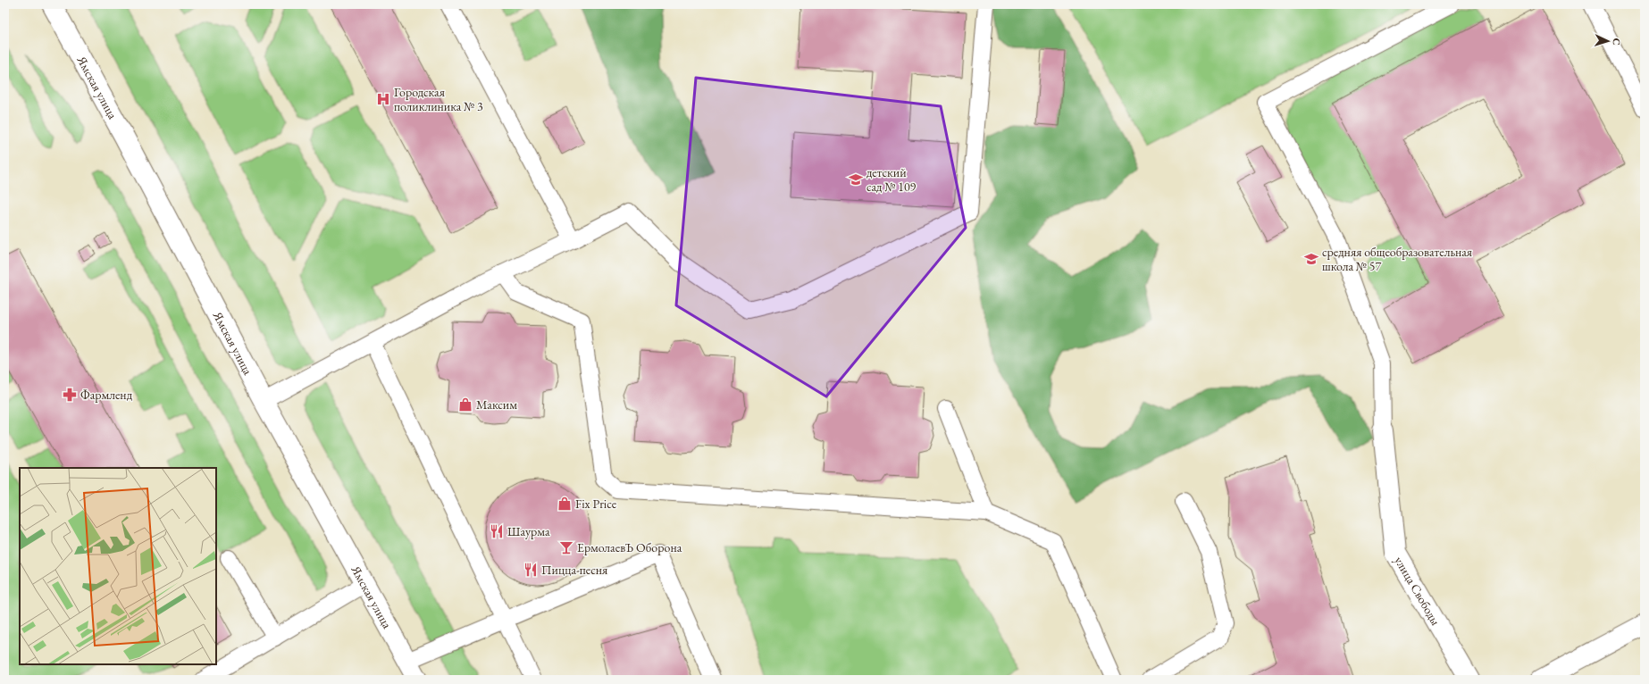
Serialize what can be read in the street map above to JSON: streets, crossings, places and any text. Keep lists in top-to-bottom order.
{
  "streets": {
    "main road": ["Ямская улица", "улица Свободы"]
  },
  "places": {
    "hospital": ["Городская поликлиника № 3"],
    "school or university": ["детский сад № 109", "средняя общеобразовательная школа № 57"],
    "pharmacy": ["Фармленд"],
    "shop": ["Максим", "Fix Price"],
    "restaurant": ["Шаурма", "Пицца-песня"],
    "bar": ["ЕрмолаевЪ Оборона"]
  },
  "north": "right"
}
